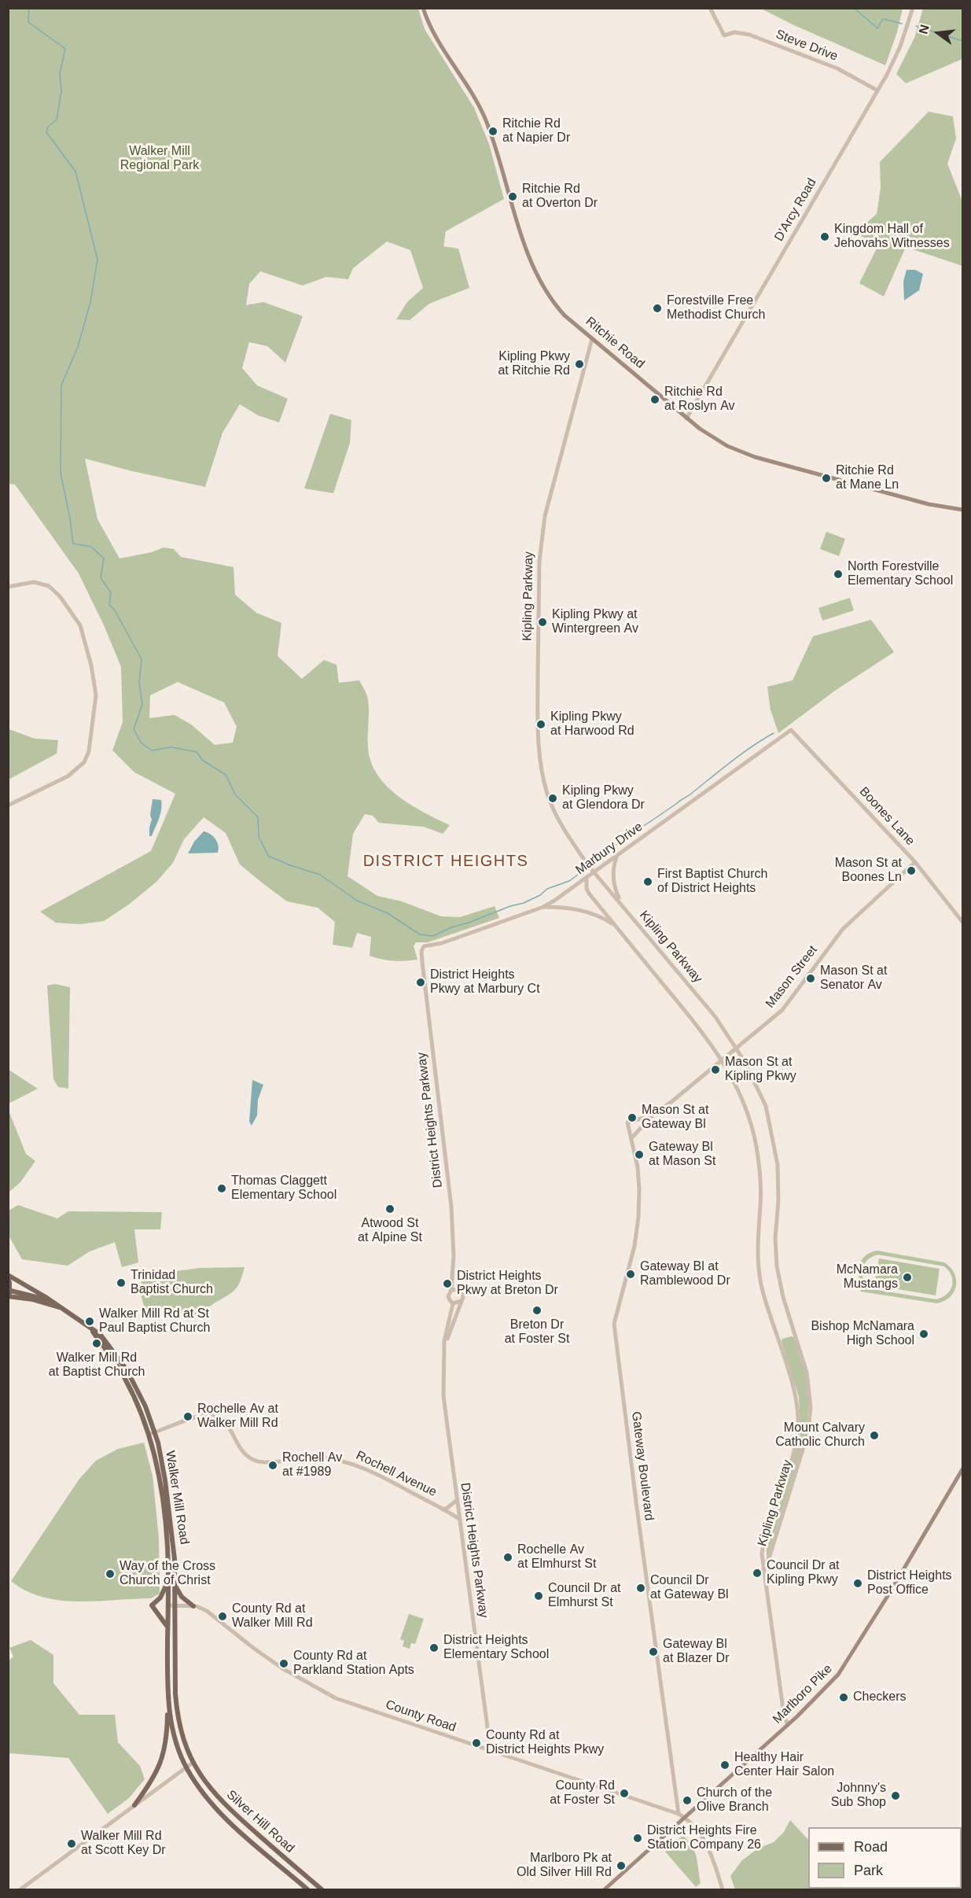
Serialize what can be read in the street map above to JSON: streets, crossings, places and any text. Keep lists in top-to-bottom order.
{
  "streets": {
    "main road": [
      "Ritchie Road",
      "Walker Mill Road",
      "Marlboro Pike",
      "Silver Hill Road"
    ],
    "street": [
      "Steve Drive",
      "D'Arcy Road",
      "Kipling Parkway",
      "Boones Lane",
      "Marbury Drive",
      "Mason Street",
      "District Heights Parkway",
      "Gateway Boulevard",
      "Rochell Avenue",
      "County Road"
    ]
  },
  "crossings": [
    ["Steve Drive", "D'Arcy Road"],
    ["D'Arcy Road", "Ritchie Road"],
    ["Ritchie Road", "Kipling Parkway"],
    ["Kipling Parkway", "Marbury Drive"],
    ["Kipling Parkway", "Mason Street"],
    ["Kipling Parkway", "Marlboro Pike"],
    ["Boones Lane", "Marbury Drive"],
    ["Boones Lane", "Mason Street"],
    ["Marbury Drive", "District Heights Parkway"],
    ["Mason Street", "Gateway Boulevard"],
    ["District Heights Parkway", "Rochell Avenue"],
    ["District Heights Parkway", "County Road"],
    ["Gateway Boulevard", "County Road"],
    ["Rochell Avenue", "Walker Mill Road"],
    ["Walker Mill Road", "County Road"],
    ["Walker Mill Road", "Silver Hill Road"],
    ["Marlboro Pike", "County Road"]
  ],
  "districts": ["DISTRICT HEIGHTS"],
  "parks": ["Walker Mill Regional Park"],
  "places": [
    "Ritchie Rd at Napier Dr",
    "Ritchie Rd at Overton Dr",
    "Kingdom Hall of Jehovahs Witnesses",
    "Forestville Free Methodist Church",
    "Kipling Pkwy at Ritchie Rd",
    "Ritchie Rd at Roslyn Av",
    "Ritchie Rd at Mane Ln",
    "North Forestville Elementary School",
    "Kipling Pkwy at Wintergreen Av",
    "Kipling Pkwy at Harwood Rd",
    "Kipling Pkwy at Glendora Dr",
    "Mason St at Boones Ln",
    "First Baptist Church of District Heights",
    "Mason St at Senator Av",
    "District Heights Pkwy at Marbury Ct",
    "Mason St at Kipling Pkwy",
    "Mason St at Gateway Bl",
    "Gateway Bl at Mason St",
    "Thomas Claggett Elementary School",
    "Atwood St at Alpine St",
    "Gateway Bl at Ramblewood Dr",
    "McNamara Mustangs",
    "Trinidad Baptist Church",
    "District Heights Pkwy at Breton Dr",
    "Breton Dr at Foster St",
    "Walker Mill Rd at St Paul Baptist Church",
    "Bishop McNamara High School",
    "Walker Mill Rd at Baptist Church",
    "Rochelle Av at Walker Mill Rd",
    "Mount Calvary Catholic Church",
    "Rochell Av at #1989",
    "Rochelle Av at Elmhurst St",
    "Council Dr at Kipling Pkwy",
    "Way of the Cross Church of Christ",
    "District Heights Post Office",
    "Council Dr at Gateway Bl",
    "Council Dr at Elmhurst St",
    "County Rd at Walker Mill Rd",
    "District Heights Elementary School",
    "Gateway Bl at Blazer Dr",
    "County Rd at Parkland Station Apts",
    "Checkers",
    "County Rd at District Heights Pkwy",
    "Healthy Hair Center Hair Salon",
    "County Rd at Foster St",
    "Johnny's Sub Shop",
    "Church of the Olive Branch",
    "District Heights Fire Station Company 26",
    "Walker Mill Rd at Scott Key Dr",
    "Marlboro Pk at Old Silver Hill Rd"
  ],
  "legend": ["Road", "Park"],
  "north": "left"
}
